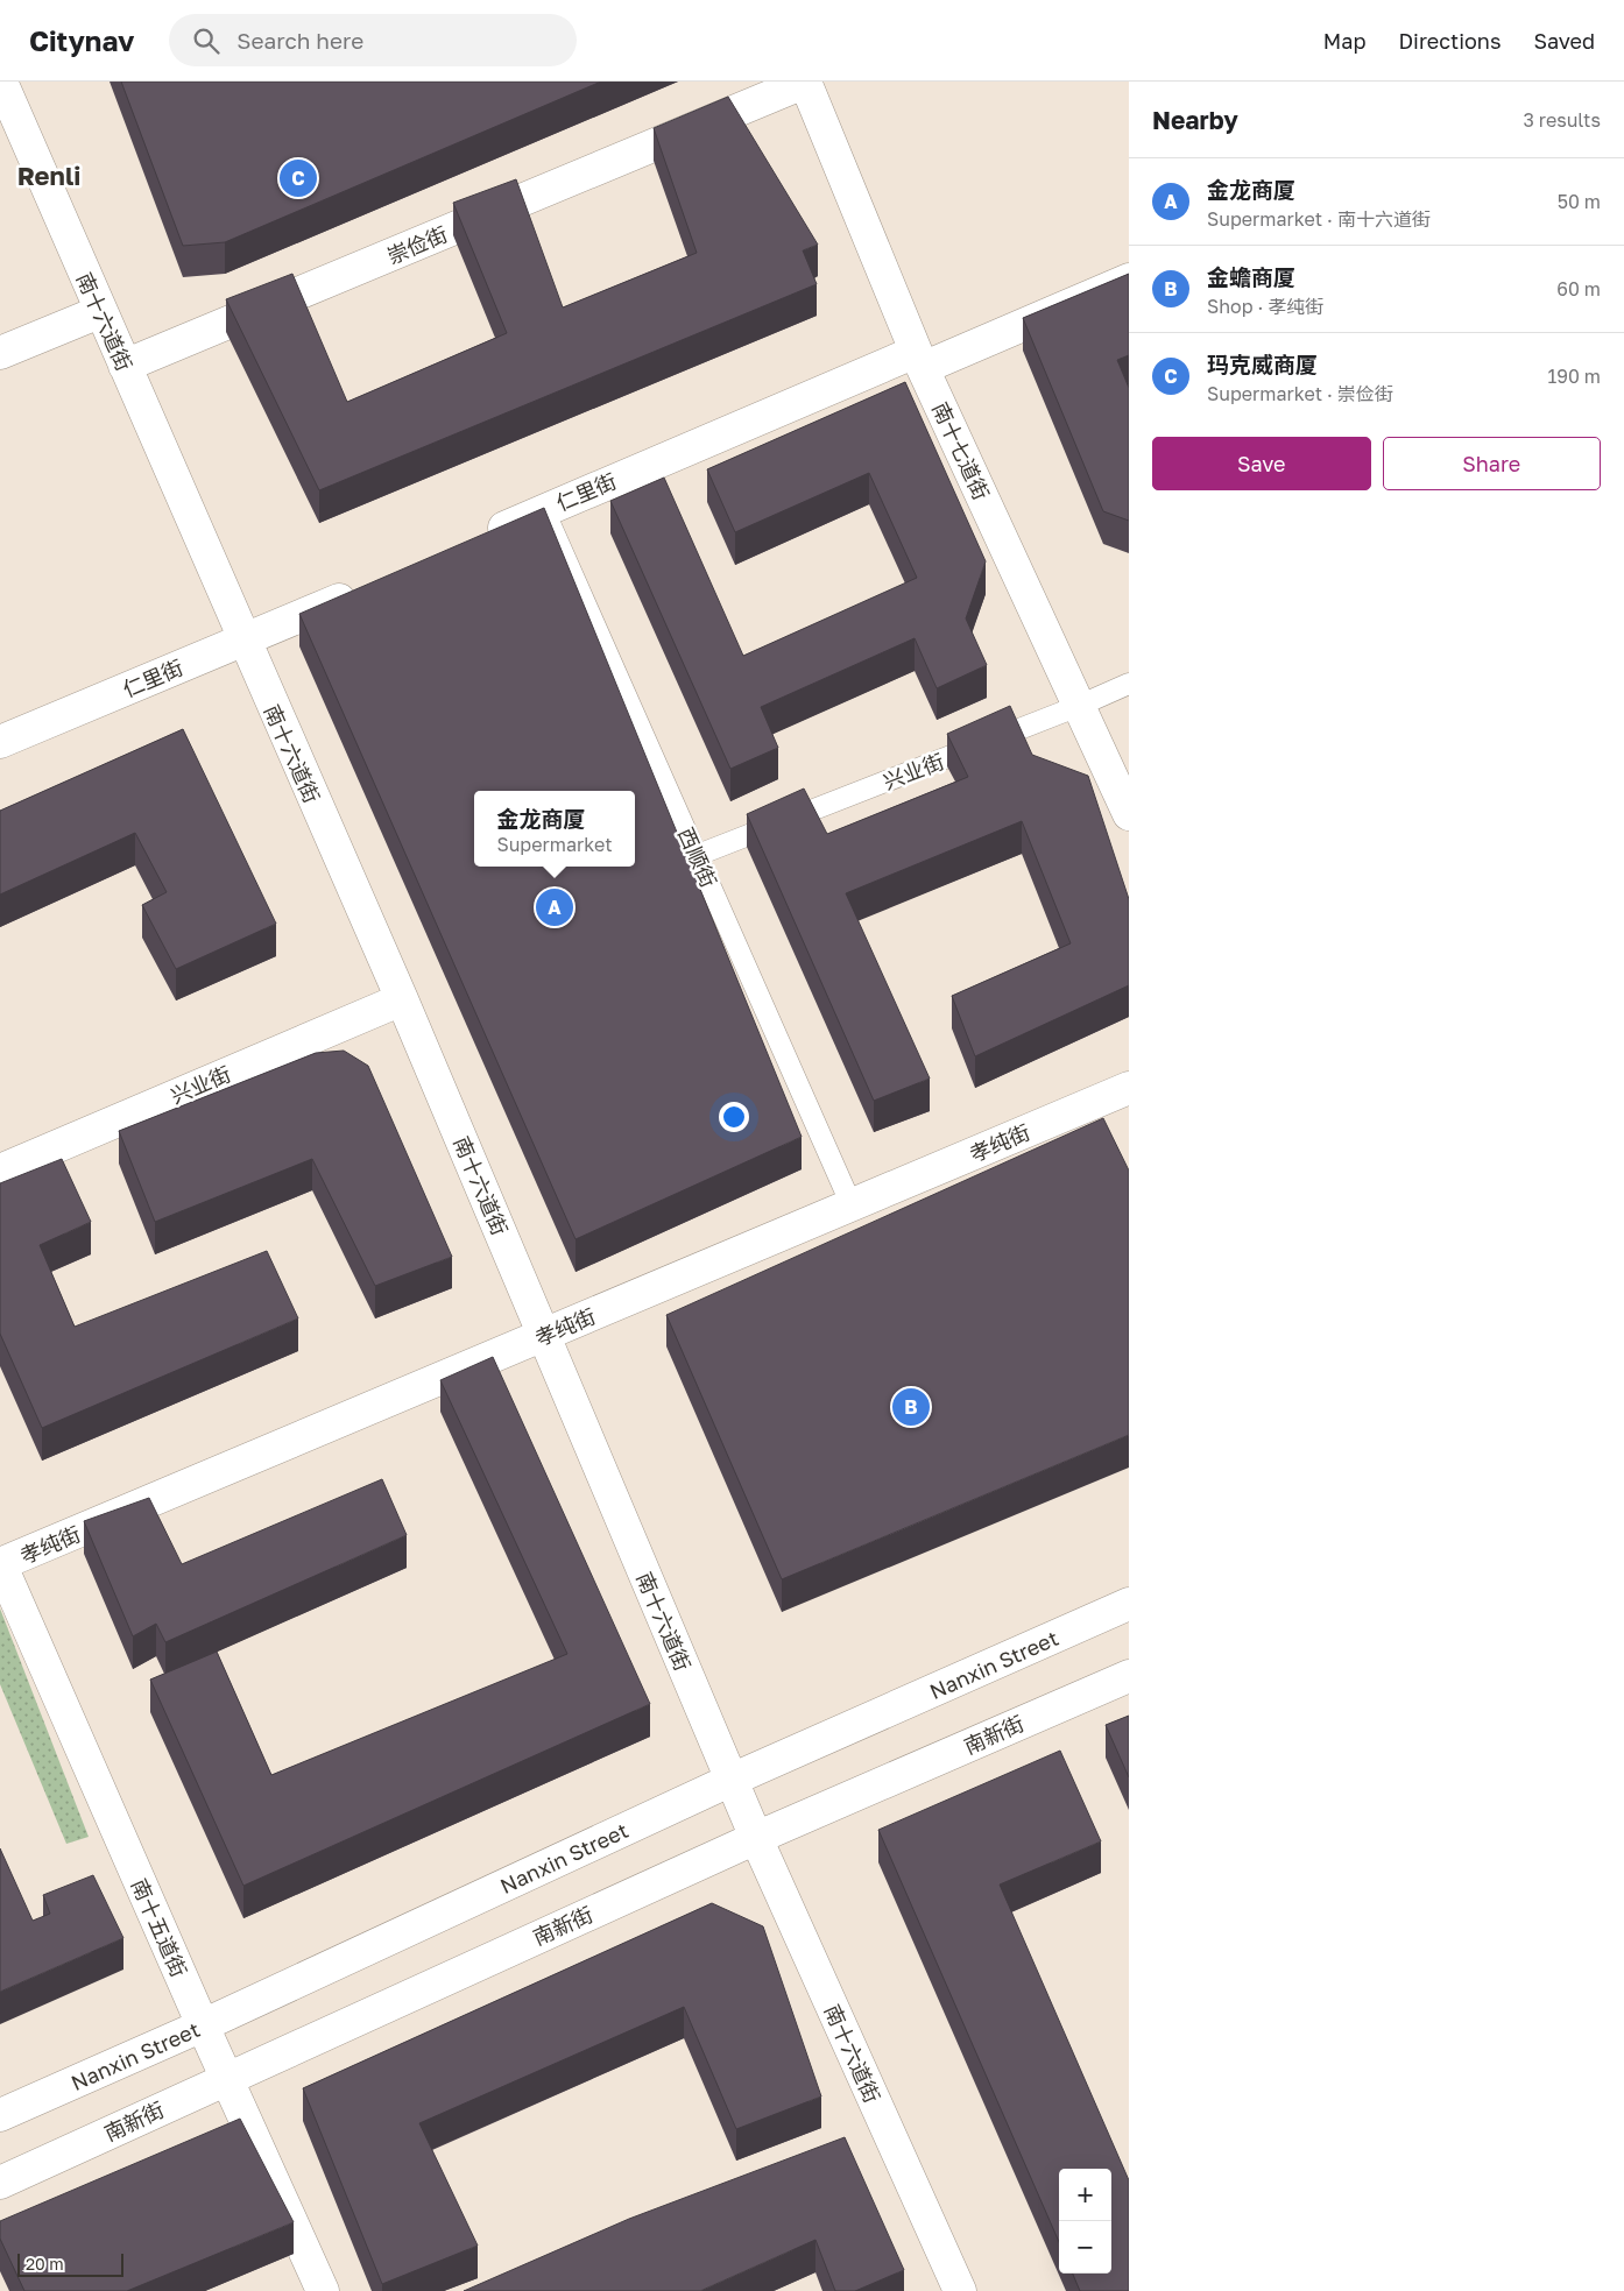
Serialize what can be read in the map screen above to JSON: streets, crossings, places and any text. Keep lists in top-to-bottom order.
{
  "streets": {
    "street": [
      "崇俭街",
      "南十六道街",
      "南十七道街",
      "仁里街",
      "兴业街",
      "孝纯街",
      "Nanxin Street",
      "南新街",
      "南十五道街"
    ],
    "lane": ["西顺街"]
  },
  "crossings": [
    ["崇俭街", "南十六道街"],
    ["崇俭街", "南十七道街"],
    ["南十六道街", "仁里街"],
    ["南十六道街", "兴业街"],
    ["南十六道街", "孝纯街"],
    ["南十六道街", "Nanxin Street"],
    ["南十六道街", "南新街"],
    ["南十七道街", "仁里街"],
    ["南十七道街", "兴业街"],
    ["仁里街", "西顺街"],
    ["兴业街", "西顺街"],
    ["西顺街", "孝纯街"],
    ["孝纯街", "南十五道街"],
    ["Nanxin Street", "南十五道街"],
    ["南新街", "南十五道街"]
  ],
  "districts": ["Renli"],
  "scale_bar": "20 m",
  "page": {
    "header": "Citynav",
    "search": "Search here",
    "nav": ["Map", "Directions", "Saved"],
    "heading": ["Nearby", "3 results"],
    "pins": ["C", "A", "B"],
    "list": [
      {
        "mark": "A",
        "name": "金龙商厦",
        "note": "Supermarket · 南十六道街",
        "value": "50 m"
      },
      {
        "mark": "B",
        "name": "金蟾商厦",
        "note": "Shop · 孝纯街",
        "value": "60 m"
      },
      {
        "mark": "C",
        "name": "玛克威商厦",
        "note": "Supermarket · 崇俭街",
        "value": "190 m"
      }
    ],
    "buttons": ["Save", "Share"],
    "popup": ["金龙商厦", "Supermarket"],
    "map_buttons": ["+", "−"],
    "scale": "20 m"
  }
}
